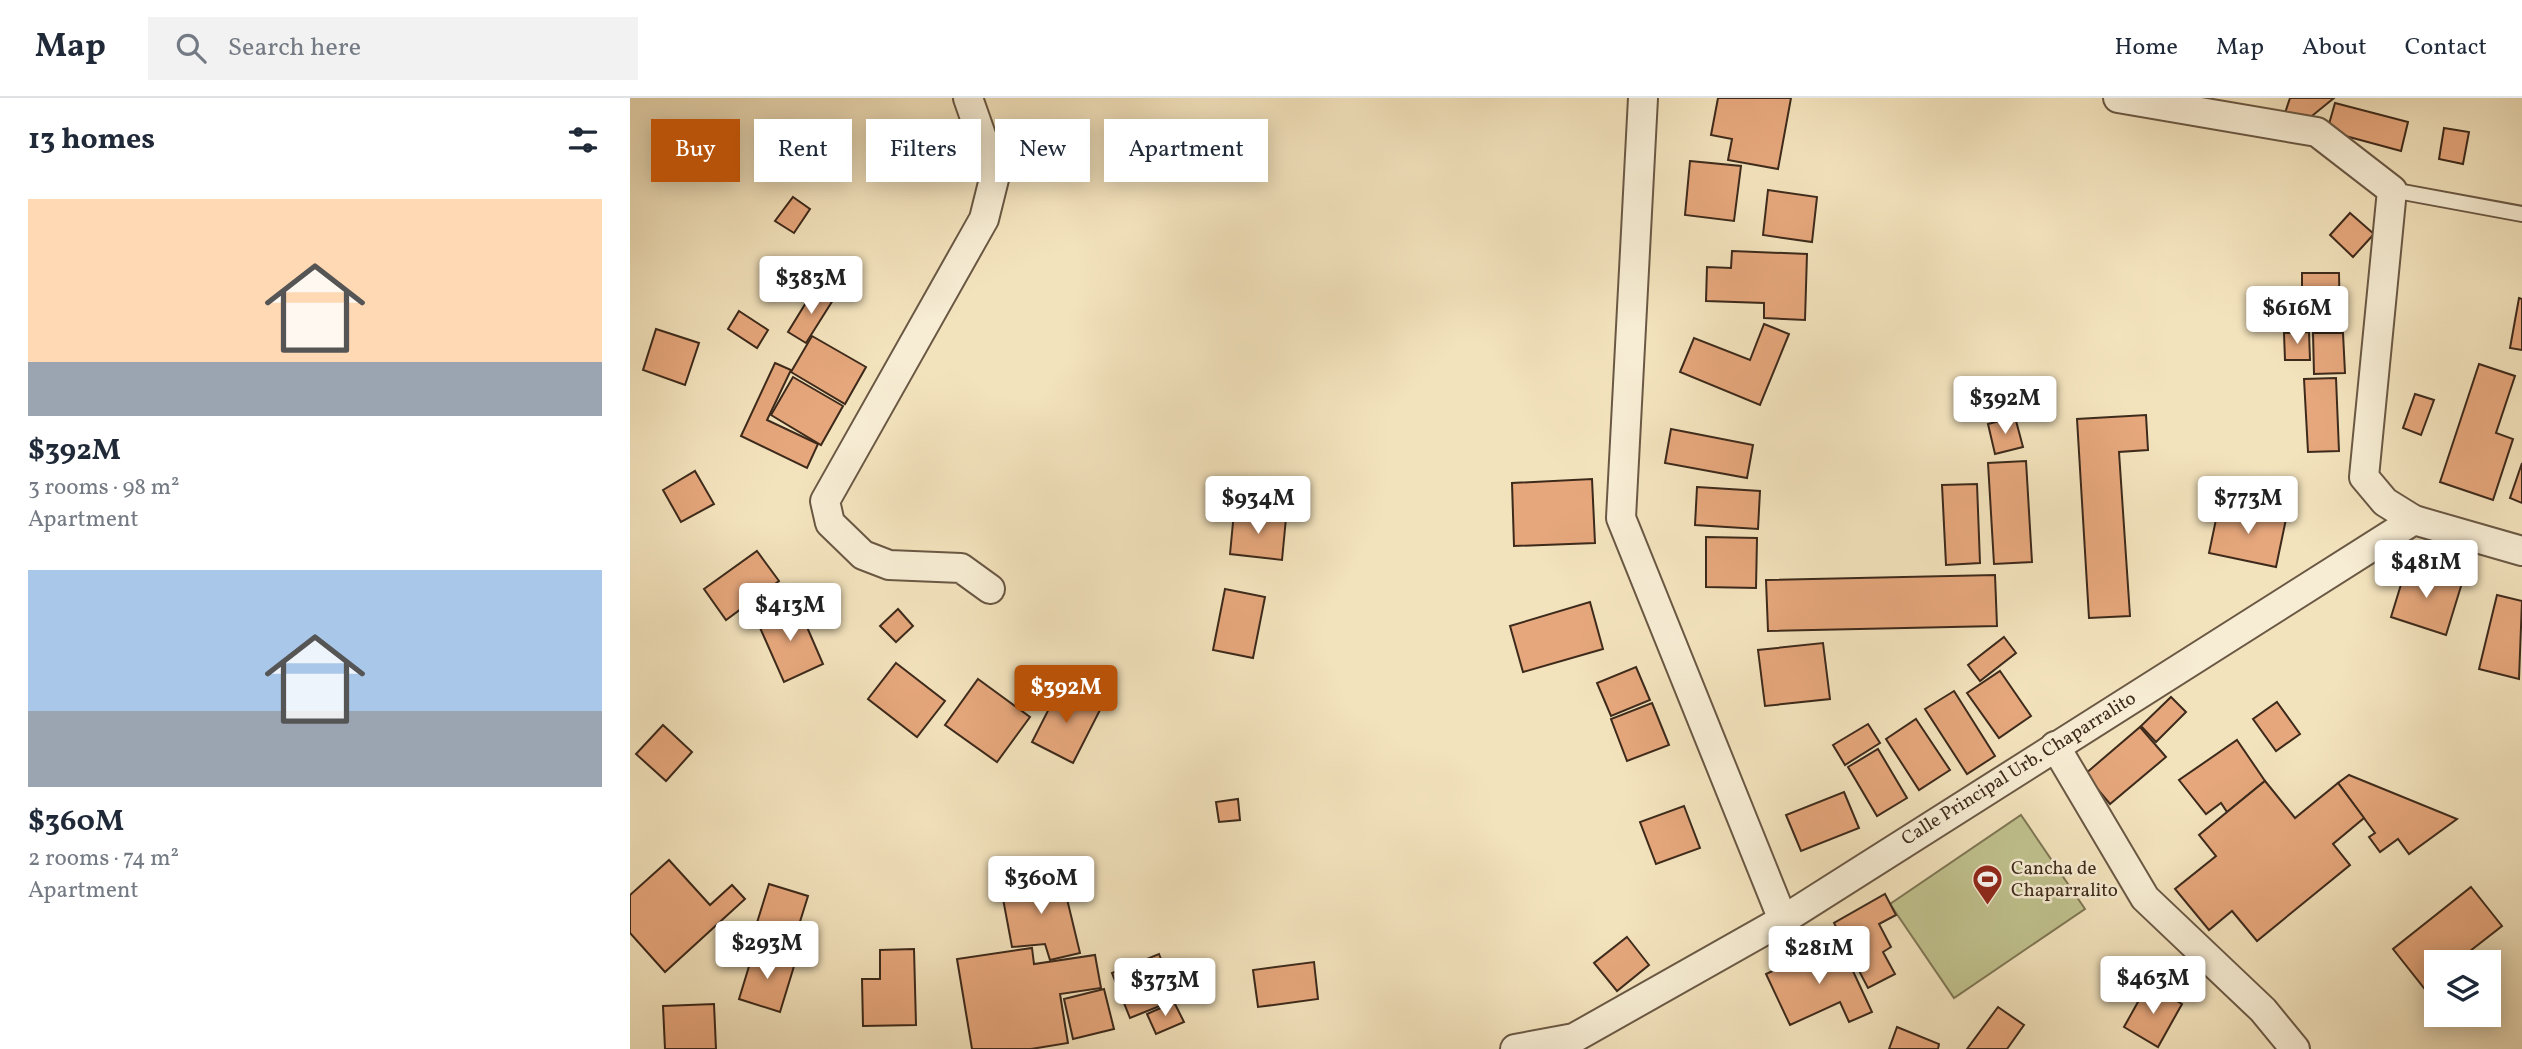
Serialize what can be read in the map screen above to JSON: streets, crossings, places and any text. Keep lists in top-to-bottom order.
{
  "streets": {
    "street": ["Calle Principal Urb. Chaparralito"]
  },
  "places": {
    "sports": ["Cancha de Chaparralito"]
  },
  "page": {
    "header": "Map",
    "search": "Search here",
    "nav": [
      "Home",
      "Map",
      "About",
      "Contact"
    ],
    "heading": "13 homes",
    "chip": [
      "Buy",
      "Rent",
      "Filters",
      "New",
      "Apartment"
    ],
    "list": [
      {
        "name": "$392M",
        "note": "3 rooms · 98 m² · Apartment"
      },
      {
        "name": "$360M",
        "note": "2 rooms · 74 m² · Apartment"
      }
    ],
    "price": [
      "$383M",
      "$616M",
      "$392M",
      "$934M",
      "$773M",
      "$481M",
      "$413M",
      "$392M",
      "$360M",
      "$293M",
      "$281M",
      "$463M",
      "$373M"
    ]
  }
}
